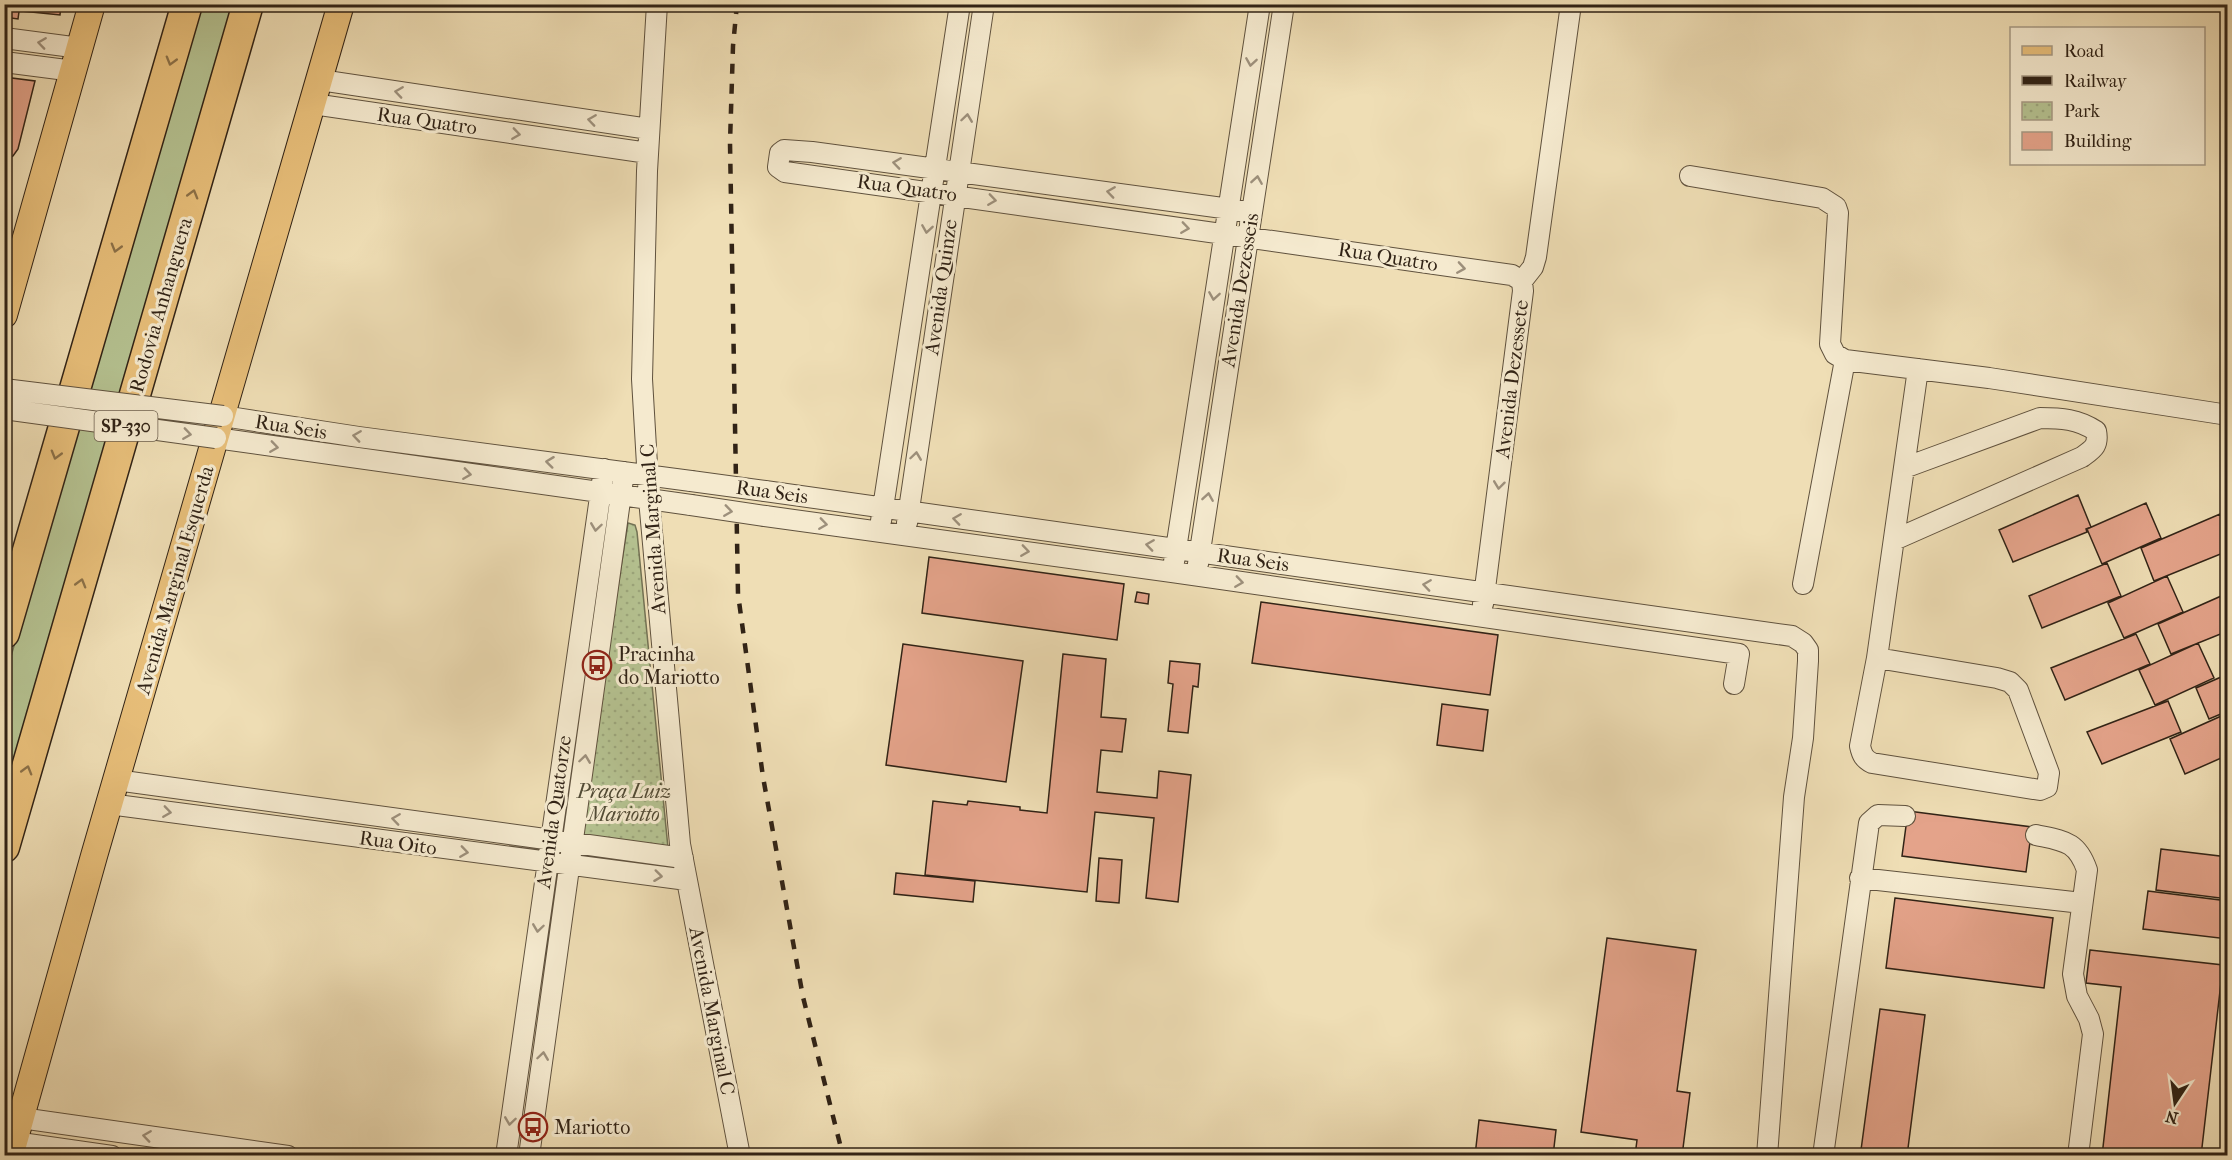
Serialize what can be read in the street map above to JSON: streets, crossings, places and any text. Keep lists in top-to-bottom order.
{
  "streets": {
    "highway": ["Rodovia Anhanguera", "SP-330"],
    "main road": ["Avenida Marginal Esquerda"],
    "street": [
      "Rua Quatro",
      "Avenida Quinze",
      "Avenida Dezesseis",
      "Avenida Dezessete",
      "Rua Seis",
      "Avenida Marginal C",
      "Avenida Quatorze",
      "Rua Oito"
    ]
  },
  "crossings": [
    ["Rua Quatro", "Avenida Quinze"],
    ["Rua Quatro", "Avenida Dezesseis"],
    ["Rua Quatro", "Avenida Dezessete"],
    ["Rua Quatro", "Avenida Marginal C"],
    ["Rua Quatro", "Avenida Marginal Esquerda"],
    ["Avenida Quinze", "Rua Seis"],
    ["Avenida Dezesseis", "Rua Seis"],
    ["Avenida Dezessete", "Rua Seis"],
    ["Rua Seis", "Avenida Marginal C"],
    ["Rua Seis", "Avenida Marginal Esquerda"],
    ["Rua Seis", "Avenida Quatorze"],
    ["Avenida Marginal C", "Rua Oito"],
    ["Avenida Marginal Esquerda", "Rua Oito"],
    ["Avenida Quatorze", "Rua Oito"]
  ],
  "one_way": ["Avenida Dezessete"],
  "parks": ["Praça Luiz Mariotto"],
  "places": {
    "bus stop": ["Pracinha do Mariotto", "Mariotto"]
  },
  "legend": [
    "Road",
    "Railway",
    "Park",
    "Building"
  ],
  "north": "bottom"
}
